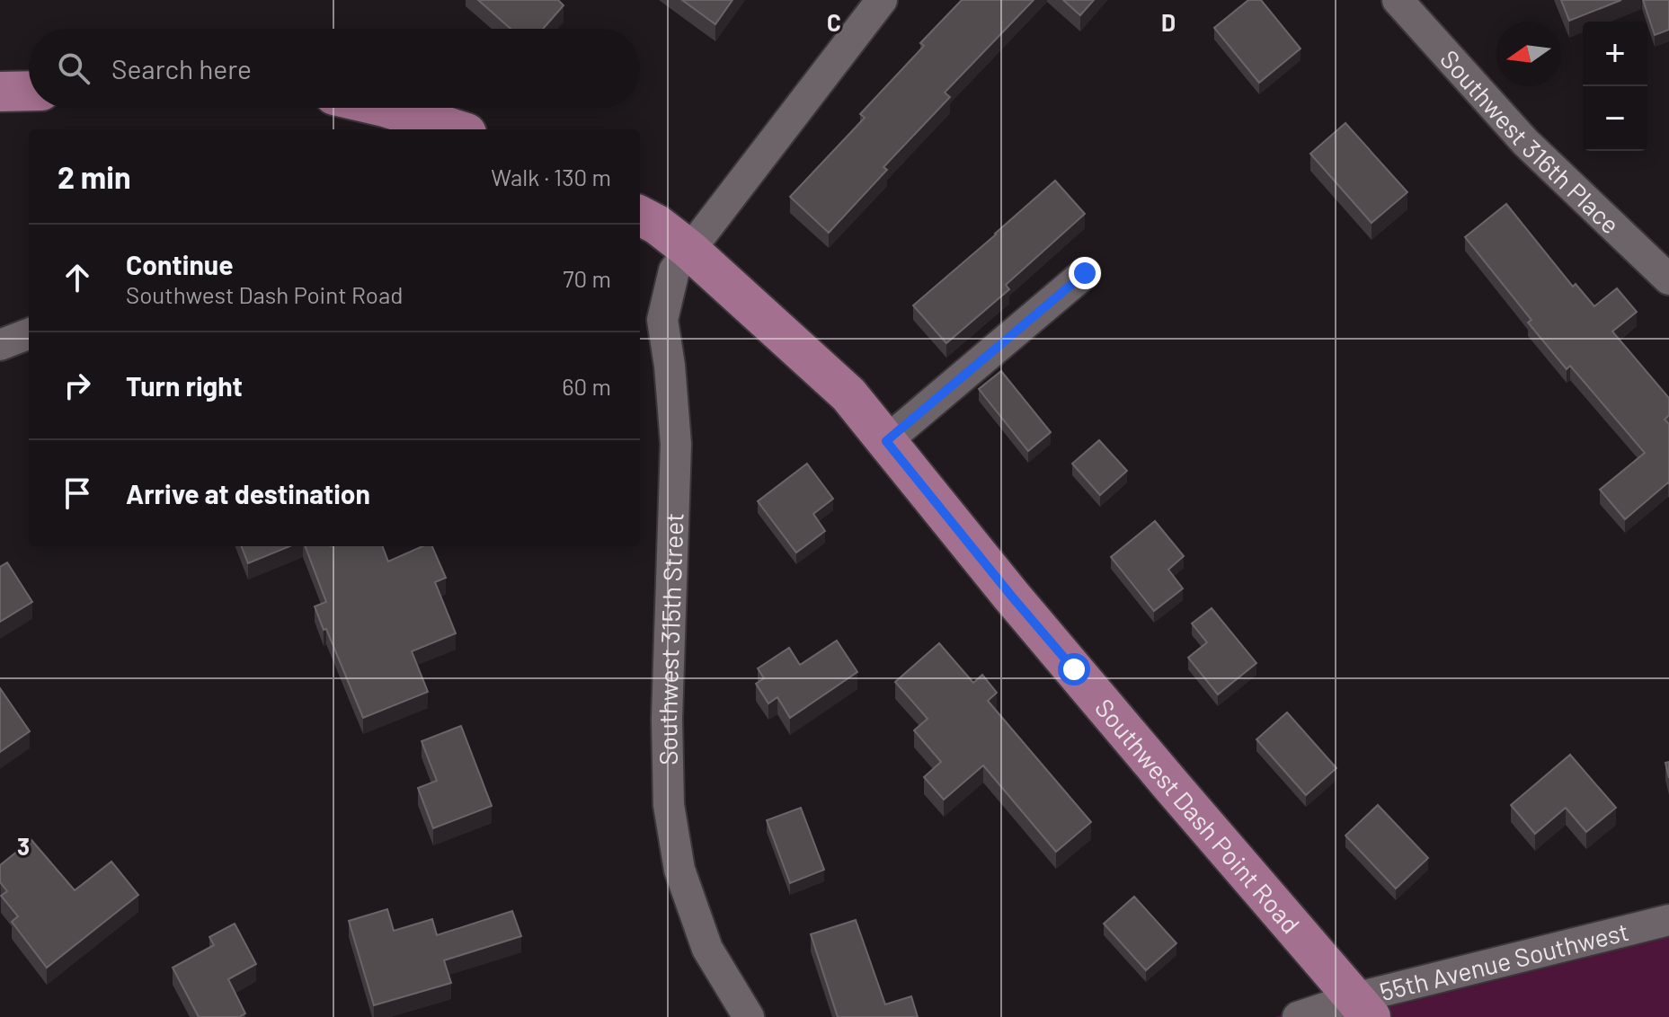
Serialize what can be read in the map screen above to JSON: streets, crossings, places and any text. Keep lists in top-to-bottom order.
{
  "streets": {
    "main road": ["Southwest Dash Point Road"],
    "street": ["Southwest 316th Place", "Southwest 315th Street", "55th Avenue Southwest"]
  },
  "crossings": [
    ["Southwest 315th Street", "Southwest Dash Point Road"],
    ["Southwest Dash Point Road", "55th Avenue Southwest"]
  ],
  "north": "left",
  "page": {
    "map_buttons": ["+", "−"],
    "search": "Search here",
    "heading": ["2 min", "Walk · 130 m"],
    "list": [
      ["Continue", "Southwest Dash Point Road", "70 m"],
      ["Turn right", "60 m"],
      "Arrive at destination"
    ]
  },
  "grid": {
    "columns": ["C", "D"],
    "rows": ["3"]
  }
}
